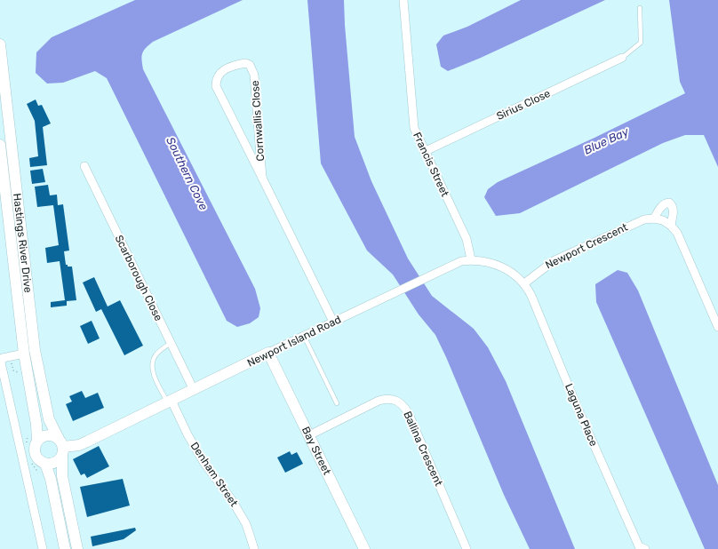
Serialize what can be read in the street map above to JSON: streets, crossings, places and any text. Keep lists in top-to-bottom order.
{
  "streets": {
    "main road": ["Hastings River Drive", "Newport Island Road", "Bay Street"],
    "street": [
      "Sirius Close",
      "Cornwallis Close",
      "Francis Street",
      "Newport Crescent",
      "Scarborough Close",
      "Laguna Place",
      "Ballina Crescent",
      "Denham Street"
    ]
  },
  "crossings": [
    ["Sirius Close", "Francis Street"],
    ["Cornwallis Close", "Newport Island Road"],
    ["Francis Street", "Newport Island Road"],
    ["Hastings River Drive", "Newport Island Road"],
    ["Newport Crescent", "Newport Island Road"],
    ["Newport Crescent", "Laguna Place"],
    ["Scarborough Close", "Newport Island Road"],
    ["Newport Island Road", "Laguna Place"],
    ["Newport Island Road", "Bay Street"],
    ["Newport Island Road", "Denham Street"],
    ["Ballina Crescent", "Bay Street"]
  ],
  "water": ["Blue Bay", "Southern Cove"]
}
